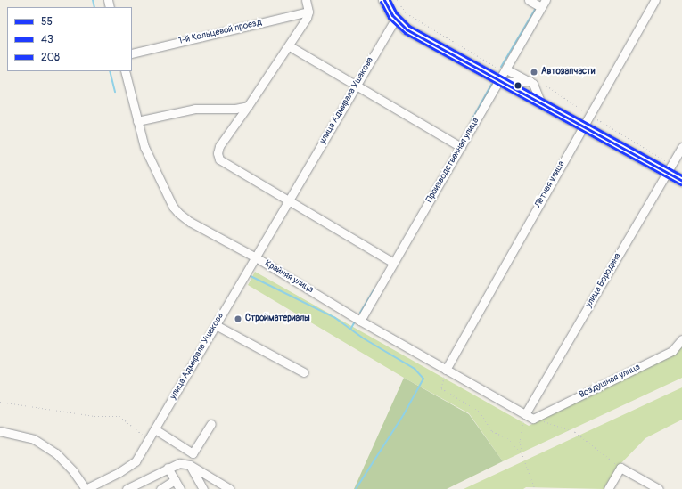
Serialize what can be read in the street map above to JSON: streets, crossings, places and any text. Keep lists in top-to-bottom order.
{
  "streets": {
    "street": [
      "1-й Кольцевой проезд",
      "улица Адмирала Ушакова",
      "Производственная улица",
      "Лётная улица",
      "Крайняя улица",
      "улица Бородина",
      "Воздушная улица"
    ]
  },
  "crossings": [
    ["улица Адмирала Ушакова", "Крайняя улица"],
    ["Производственная улица", "Крайняя улица"],
    ["Лётная улица", "Крайняя улица"],
    ["Крайняя улица", "улица Бородина"],
    ["Крайняя улица", "Воздушная улица"],
    ["улица Бородина", "Воздушная улица"]
  ],
  "places": ["Автозапчасти", "Стройматериалы"],
  "lines": ["transit line 55", "transit line 208", "transit line 43"],
  "legend": ["55", "43", "208"]
}
